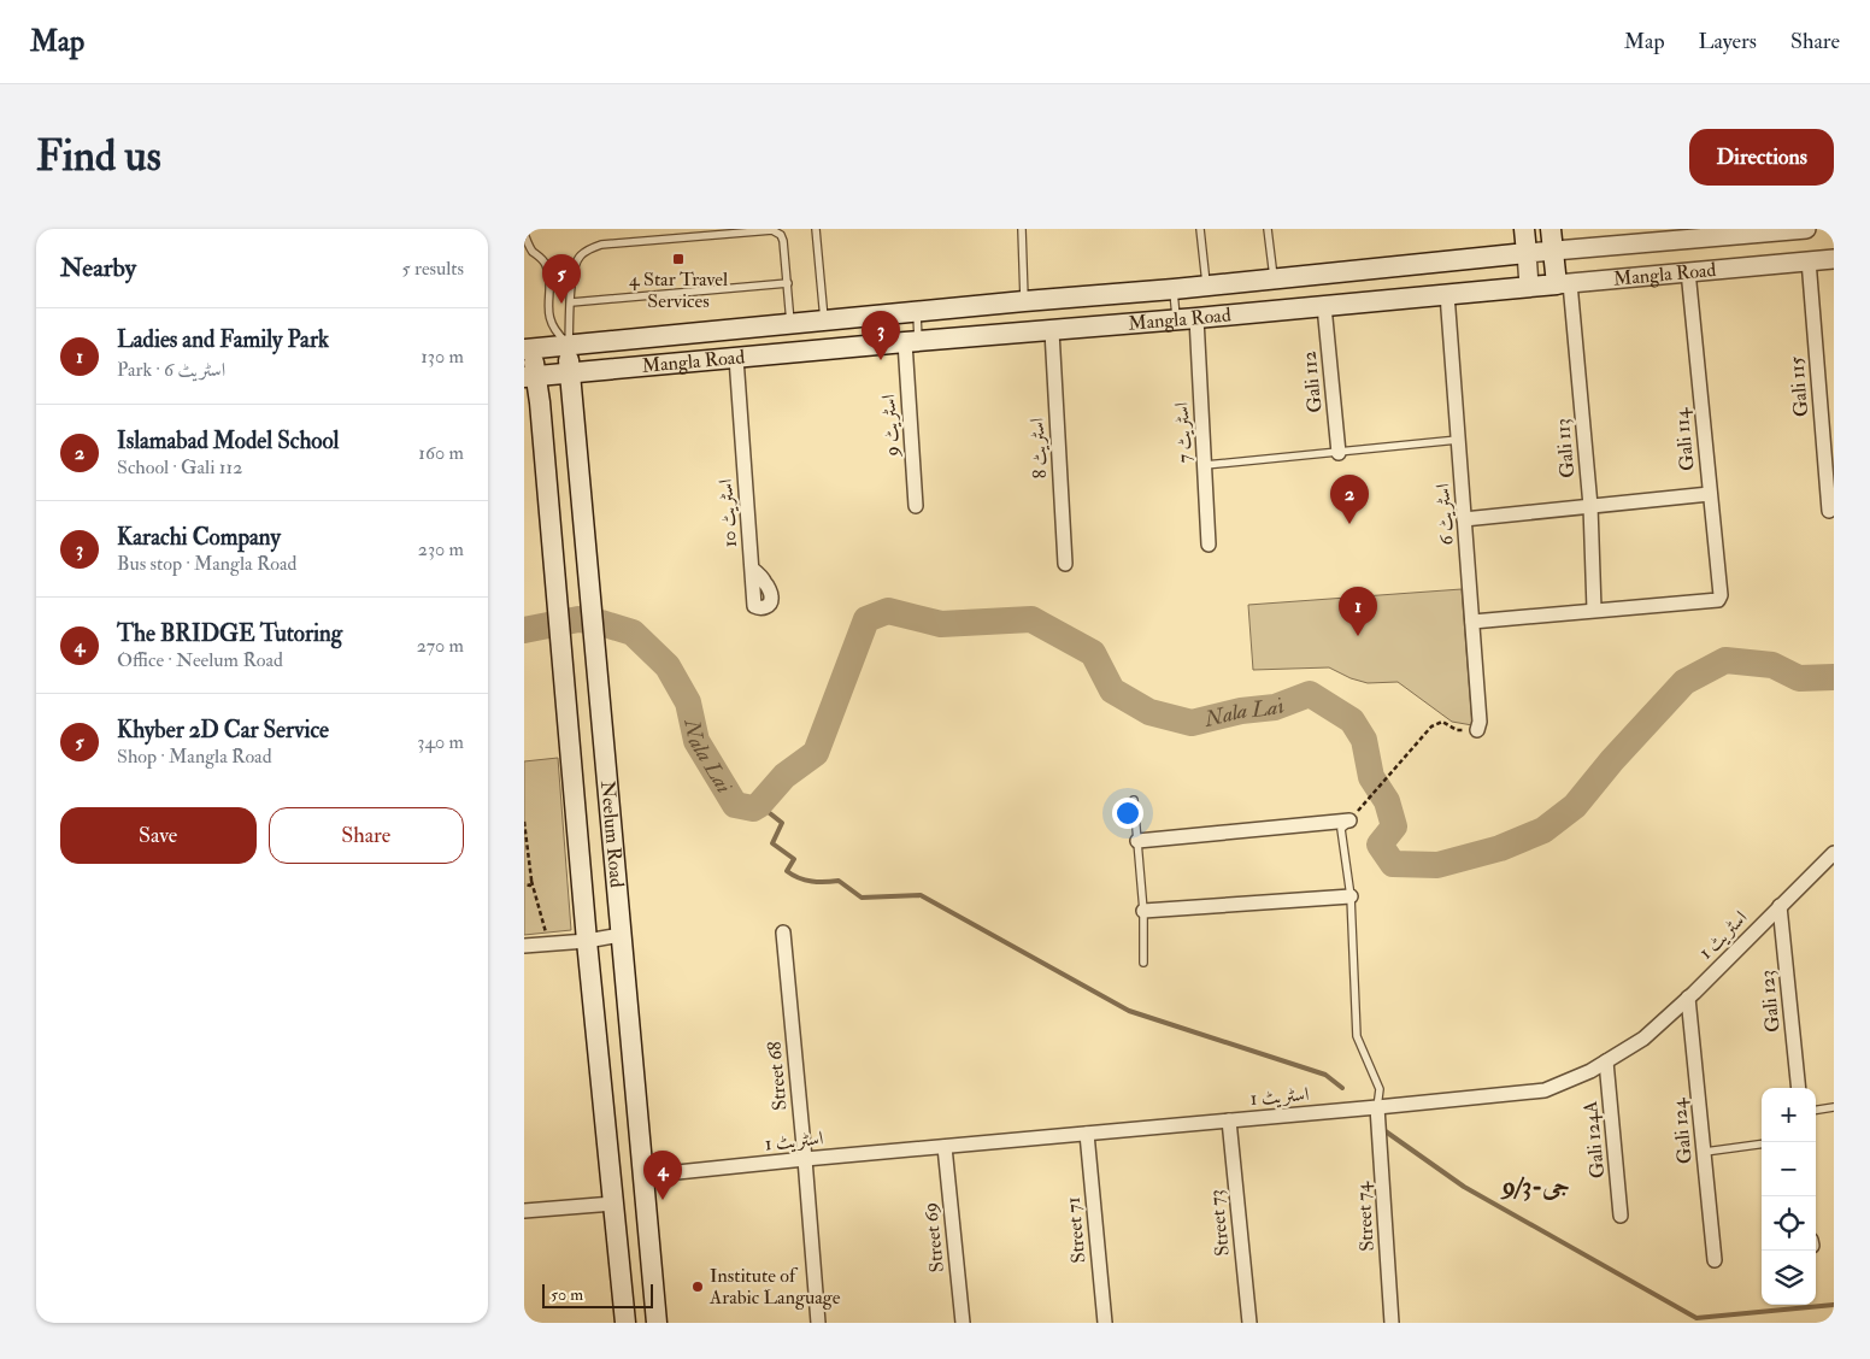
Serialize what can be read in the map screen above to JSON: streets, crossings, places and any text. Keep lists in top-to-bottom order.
{
  "streets": {
    "main road": ["Mangla Road", "Neelum Road"],
    "street": [
      "Gali 112",
      "Gali 115",
      "اسٹریٹ 9",
      "اسٹریٹ 7",
      "Gali 114",
      "اسٹریٹ 8",
      "Gali 113",
      "اسٹریٹ 10",
      "اسٹریٹ 6",
      "اسٹریٹ 1",
      "Gali 123",
      "Street 68",
      "Gali 124",
      "Gali 124A",
      "Street 74",
      "Street 73",
      "Street 71",
      "Street 69"
    ]
  },
  "crossings": [
    ["Mangla Road", "Gali 112"],
    ["Mangla Road", "Gali 115"],
    ["Mangla Road", "اسٹریٹ 9"],
    ["Mangla Road", "اسٹریٹ 7"],
    ["Mangla Road", "Gali 114"],
    ["Mangla Road", "اسٹریٹ 8"],
    ["Mangla Road", "Gali 113"],
    ["Mangla Road", "اسٹریٹ 10"],
    ["Mangla Road", "اسٹریٹ 6"],
    ["Mangla Road", "Neelum Road"],
    ["Gali 114", "Gali 113"],
    ["Neelum Road", "اسٹریٹ 1"],
    ["اسٹریٹ 1", "Gali 123"],
    ["اسٹریٹ 1", "Street 68"],
    ["اسٹریٹ 1", "Gali 124"],
    ["اسٹریٹ 1", "Gali 124A"],
    ["اسٹریٹ 1", "Street 74"],
    ["اسٹریٹ 1", "Street 73"],
    ["اسٹریٹ 1", "Street 71"],
    ["اسٹریٹ 1", "Street 69"]
  ],
  "districts": ["جی-9/3"],
  "water": ["Nala Lai"],
  "places": {
    "transit": ["4 Star Travel Services"],
    "other": ["Institute of Arabic Language"]
  },
  "scale_bar": "50 m",
  "page": {
    "header": "Map",
    "nav": ["Map", "Layers", "Share"],
    "buttons": [
      "Directions",
      ["Save", "Share"]
    ],
    "title": "Find us",
    "heading": ["Nearby", "5 results"],
    "pins": [
      "5",
      "3",
      "2",
      "1",
      "4"
    ],
    "list": [
      {
        "mark": "1",
        "name": "Ladies and Family Park",
        "note": "Park · اسٹریٹ 6",
        "value": "130 m"
      },
      {
        "mark": "2",
        "name": "Islamabad Model School",
        "note": "School · Gali 112",
        "value": "160 m"
      },
      {
        "mark": "3",
        "name": "Karachi Company",
        "note": "Bus stop · Mangla Road",
        "value": "230 m"
      },
      {
        "mark": "4",
        "name": "The BRIDGE Tutoring",
        "note": "Office · Neelum Road",
        "value": "270 m"
      },
      {
        "mark": "5",
        "name": "Khyber 2D Car Service",
        "note": "Shop · Mangla Road",
        "value": "340 m"
      }
    ],
    "map_buttons": ["+", "−"],
    "scale": "50 m"
  }
}
